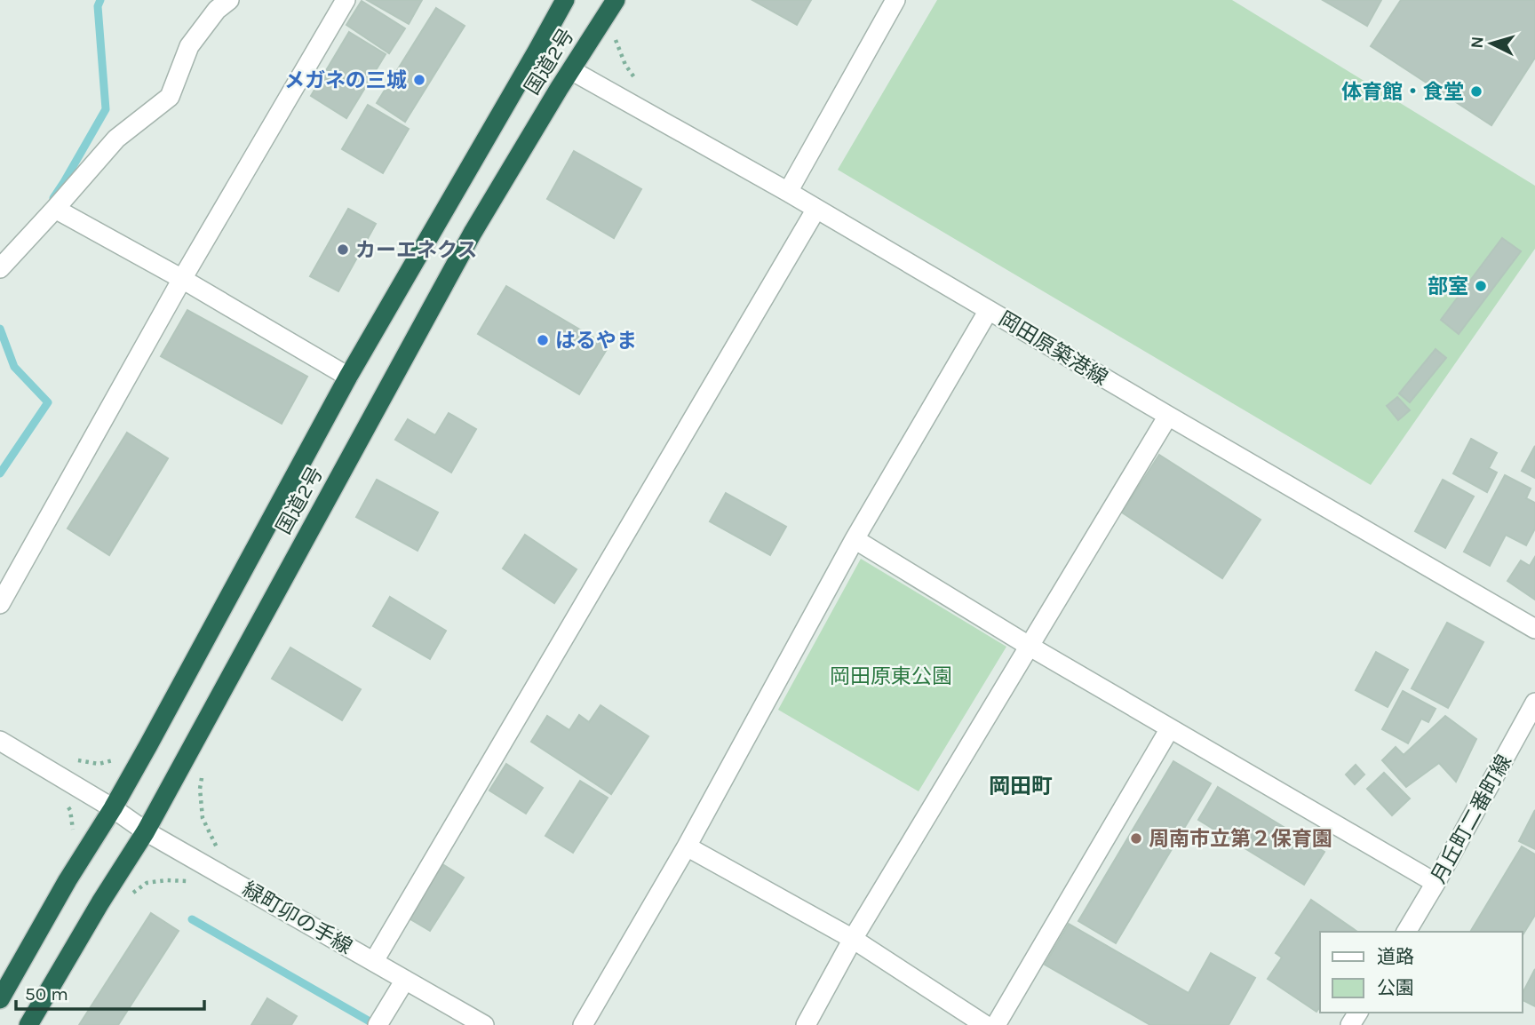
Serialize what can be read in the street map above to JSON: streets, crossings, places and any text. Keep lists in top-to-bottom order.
{
  "streets": {
    "highway": ["国道2号"],
    "street": ["岡田原築港線", "月丘町二番町線", "緑町卯の手線"]
  },
  "crossings": [
    ["国道2号", "岡田原築港線"],
    ["国道2号", "緑町卯の手線"]
  ],
  "districts": ["岡田町"],
  "parks": ["岡田原東公園"],
  "places": [
    "メガネの三城",
    "体育館・食堂",
    "カーエネクス",
    "部室",
    "はるやま",
    "周南市立第２保育園"
  ],
  "legend": ["道路", "公園"],
  "scale_bar": "50 m",
  "north": "left"
}
